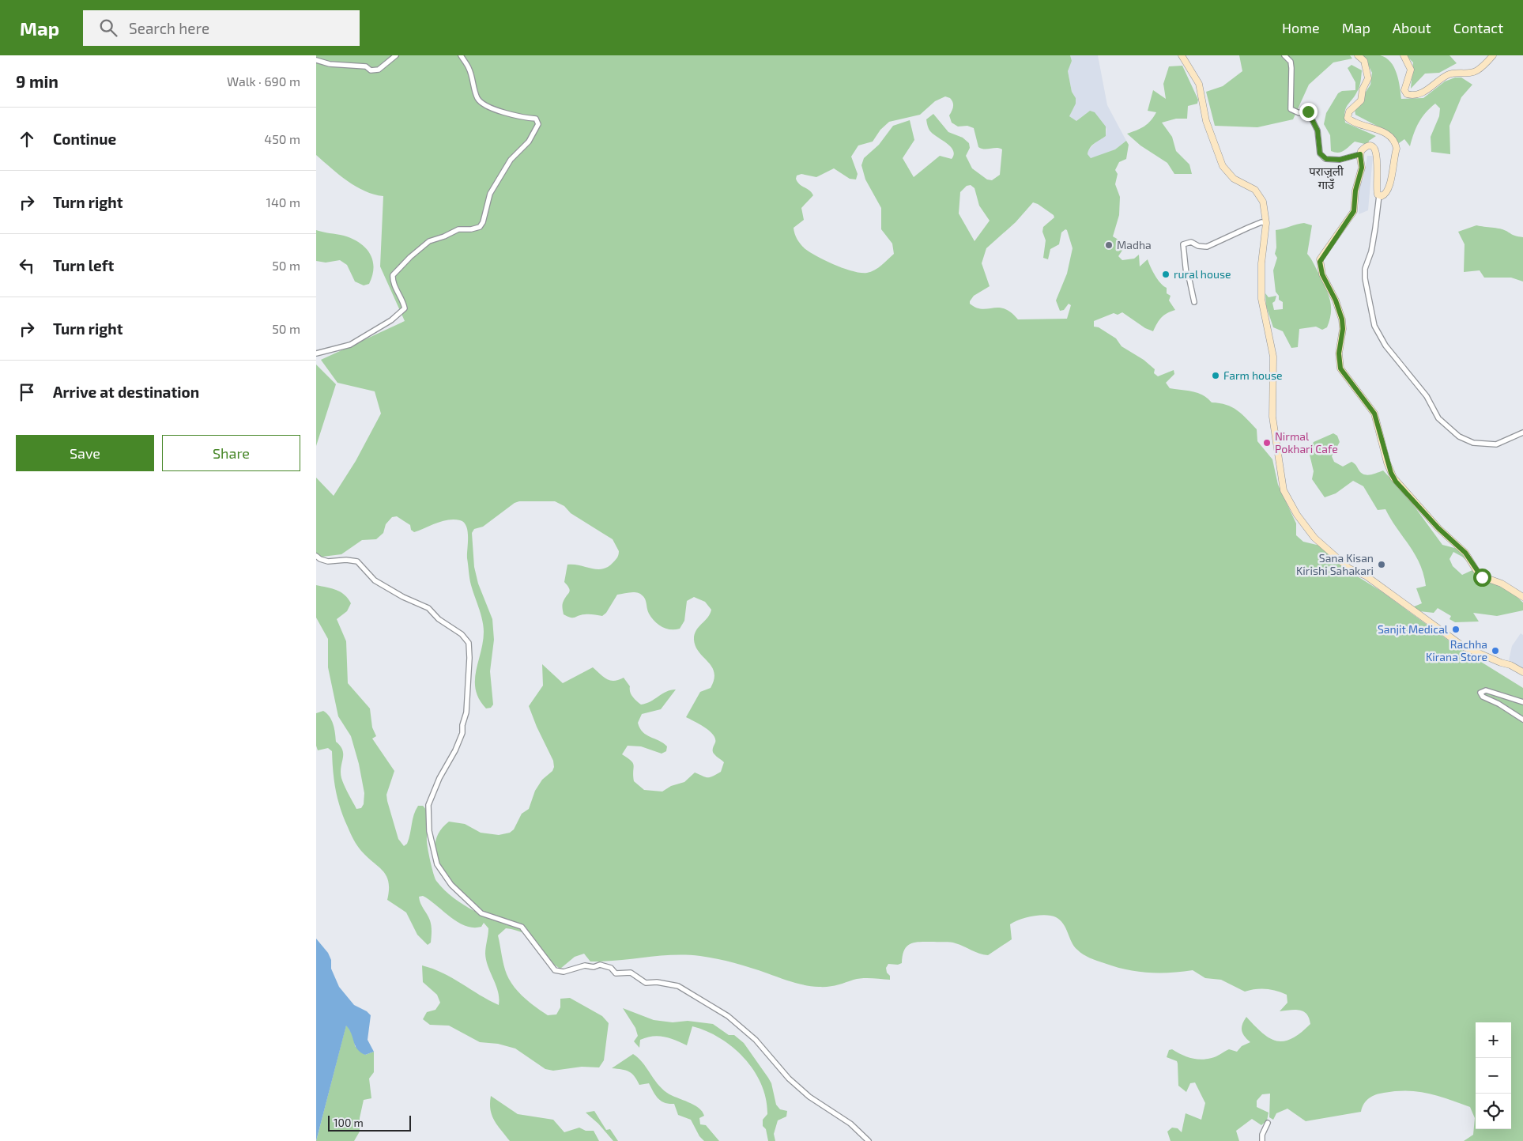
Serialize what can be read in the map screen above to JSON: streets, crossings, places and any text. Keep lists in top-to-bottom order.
{
  "districts": ["पराजुली गाउँ"],
  "places": [
    "Madha",
    "rural house",
    "Farm house",
    "Nirmal Pokhari Cafe",
    "Sana Kisan Kirishi Sahakari",
    "Sanjit Medical",
    "Rachha Kirana Store"
  ],
  "scale_bar": "100 m",
  "page": {
    "header": "Map",
    "search": "Search here",
    "nav": [
      "Home",
      "Map",
      "About",
      "Contact"
    ],
    "heading": ["9 min", "Walk · 690 m"],
    "list": [
      ["Continue", "450 m"],
      ["Turn right", "140 m"],
      ["Turn left", "50 m"],
      ["Turn right", "50 m"],
      "Arrive at destination"
    ],
    "buttons": ["Save", "Share"],
    "map_buttons": ["+", "−"],
    "scale": "100 m"
  }
}
